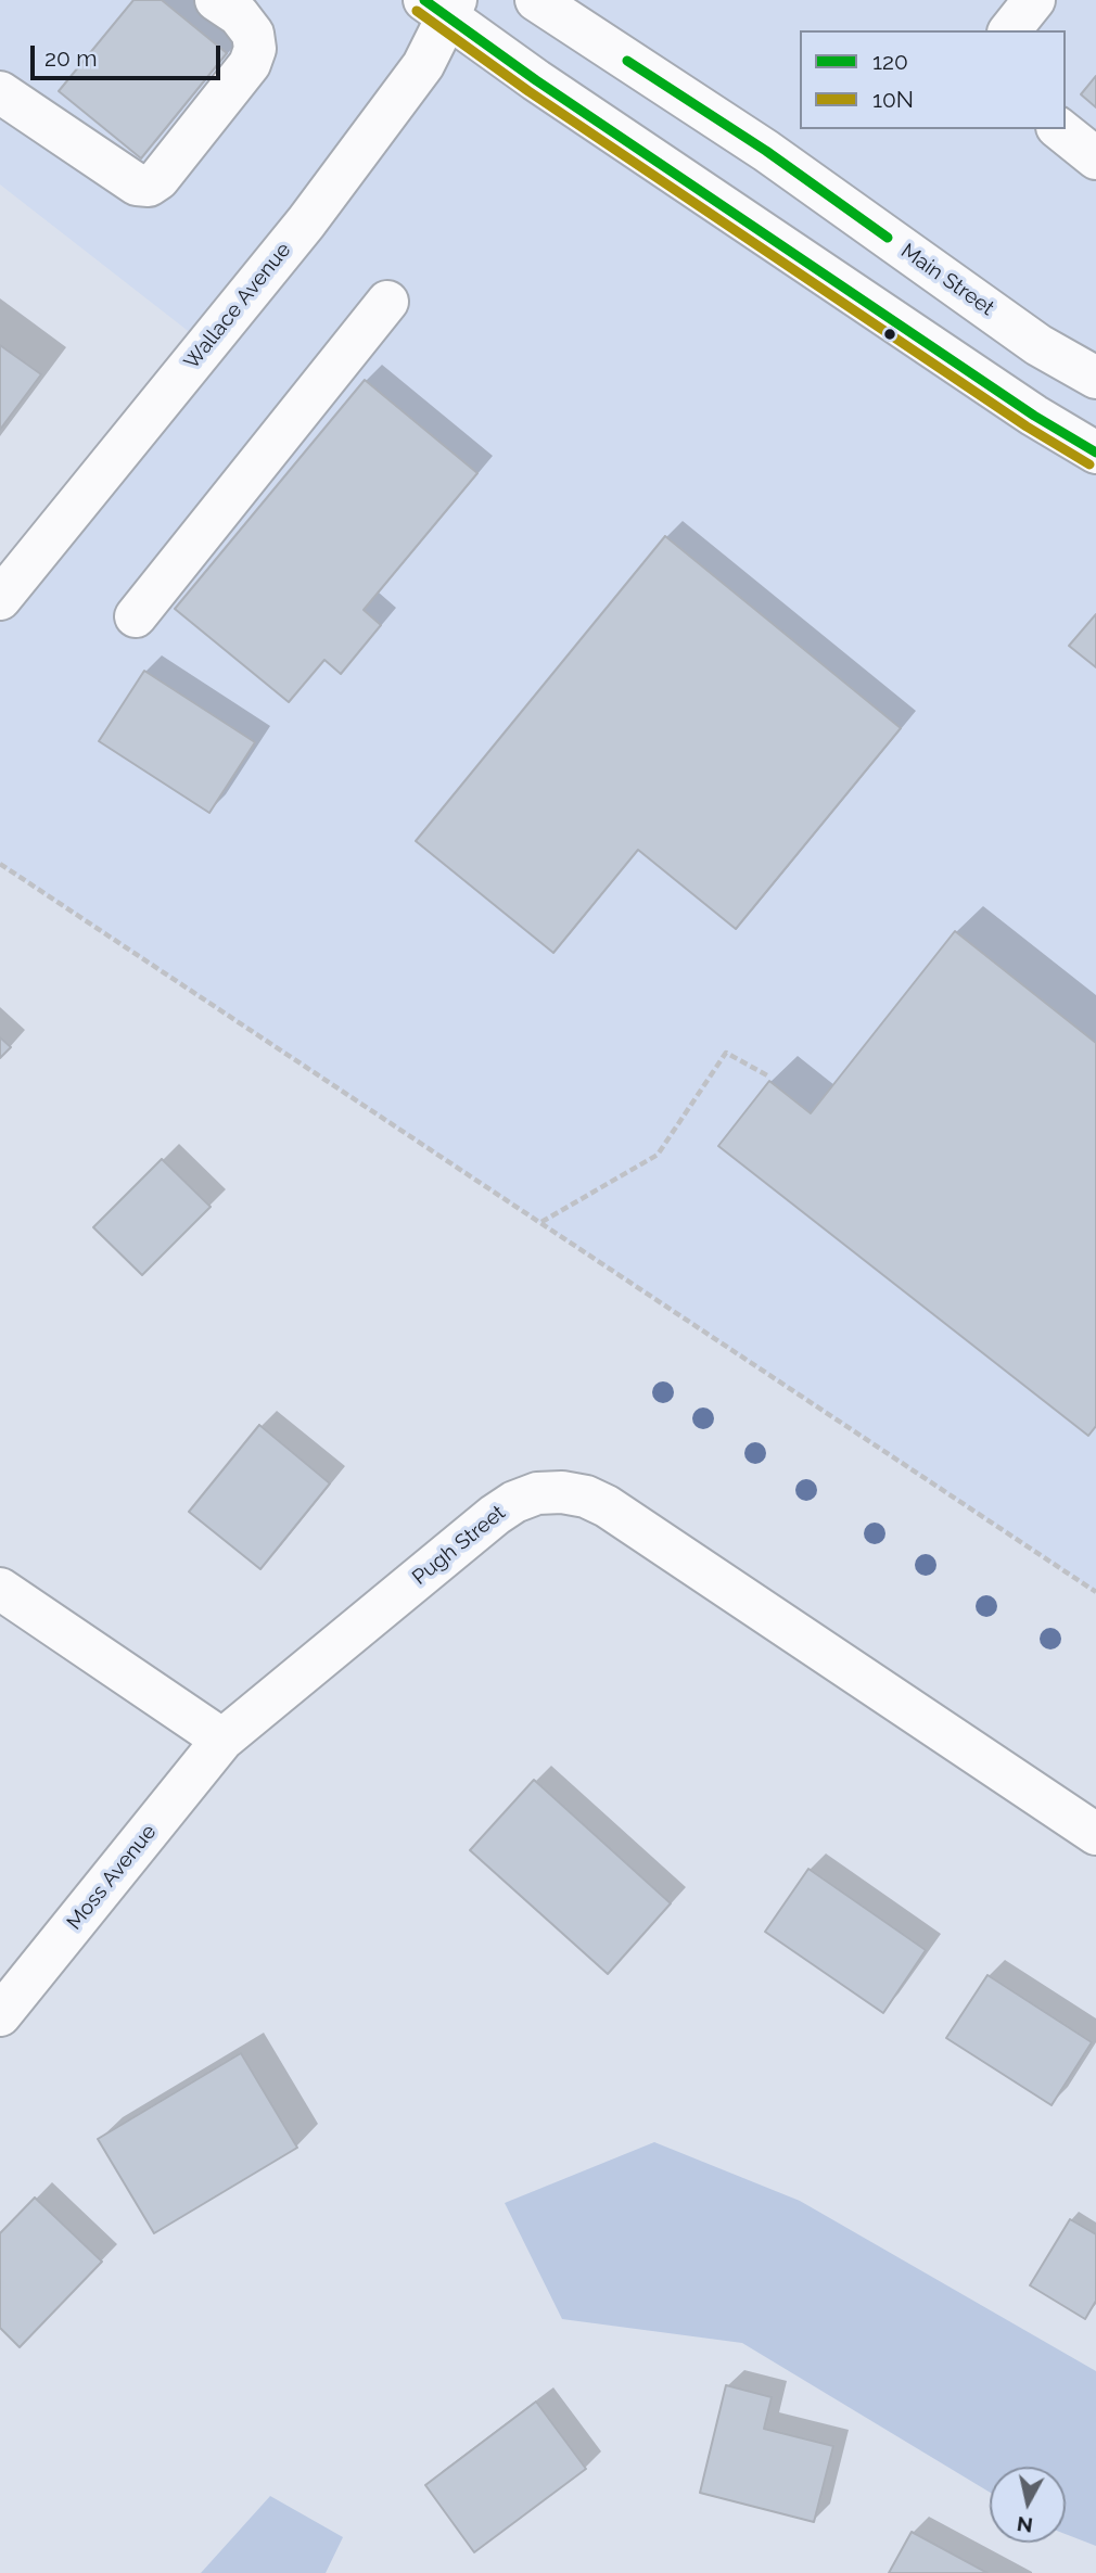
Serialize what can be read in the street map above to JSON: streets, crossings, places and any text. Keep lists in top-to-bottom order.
{
  "streets": {
    "street": [
      "Main Street",
      "Wallace Avenue",
      "Pugh Street",
      "Moss Avenue"
    ]
  },
  "crossings": [
    ["Pugh Street", "Moss Avenue"]
  ],
  "lines": ["transit line 120", "transit line 10N"],
  "legend": ["120", "10N"],
  "scale_bar": "20 m",
  "north": "bottom"
}
